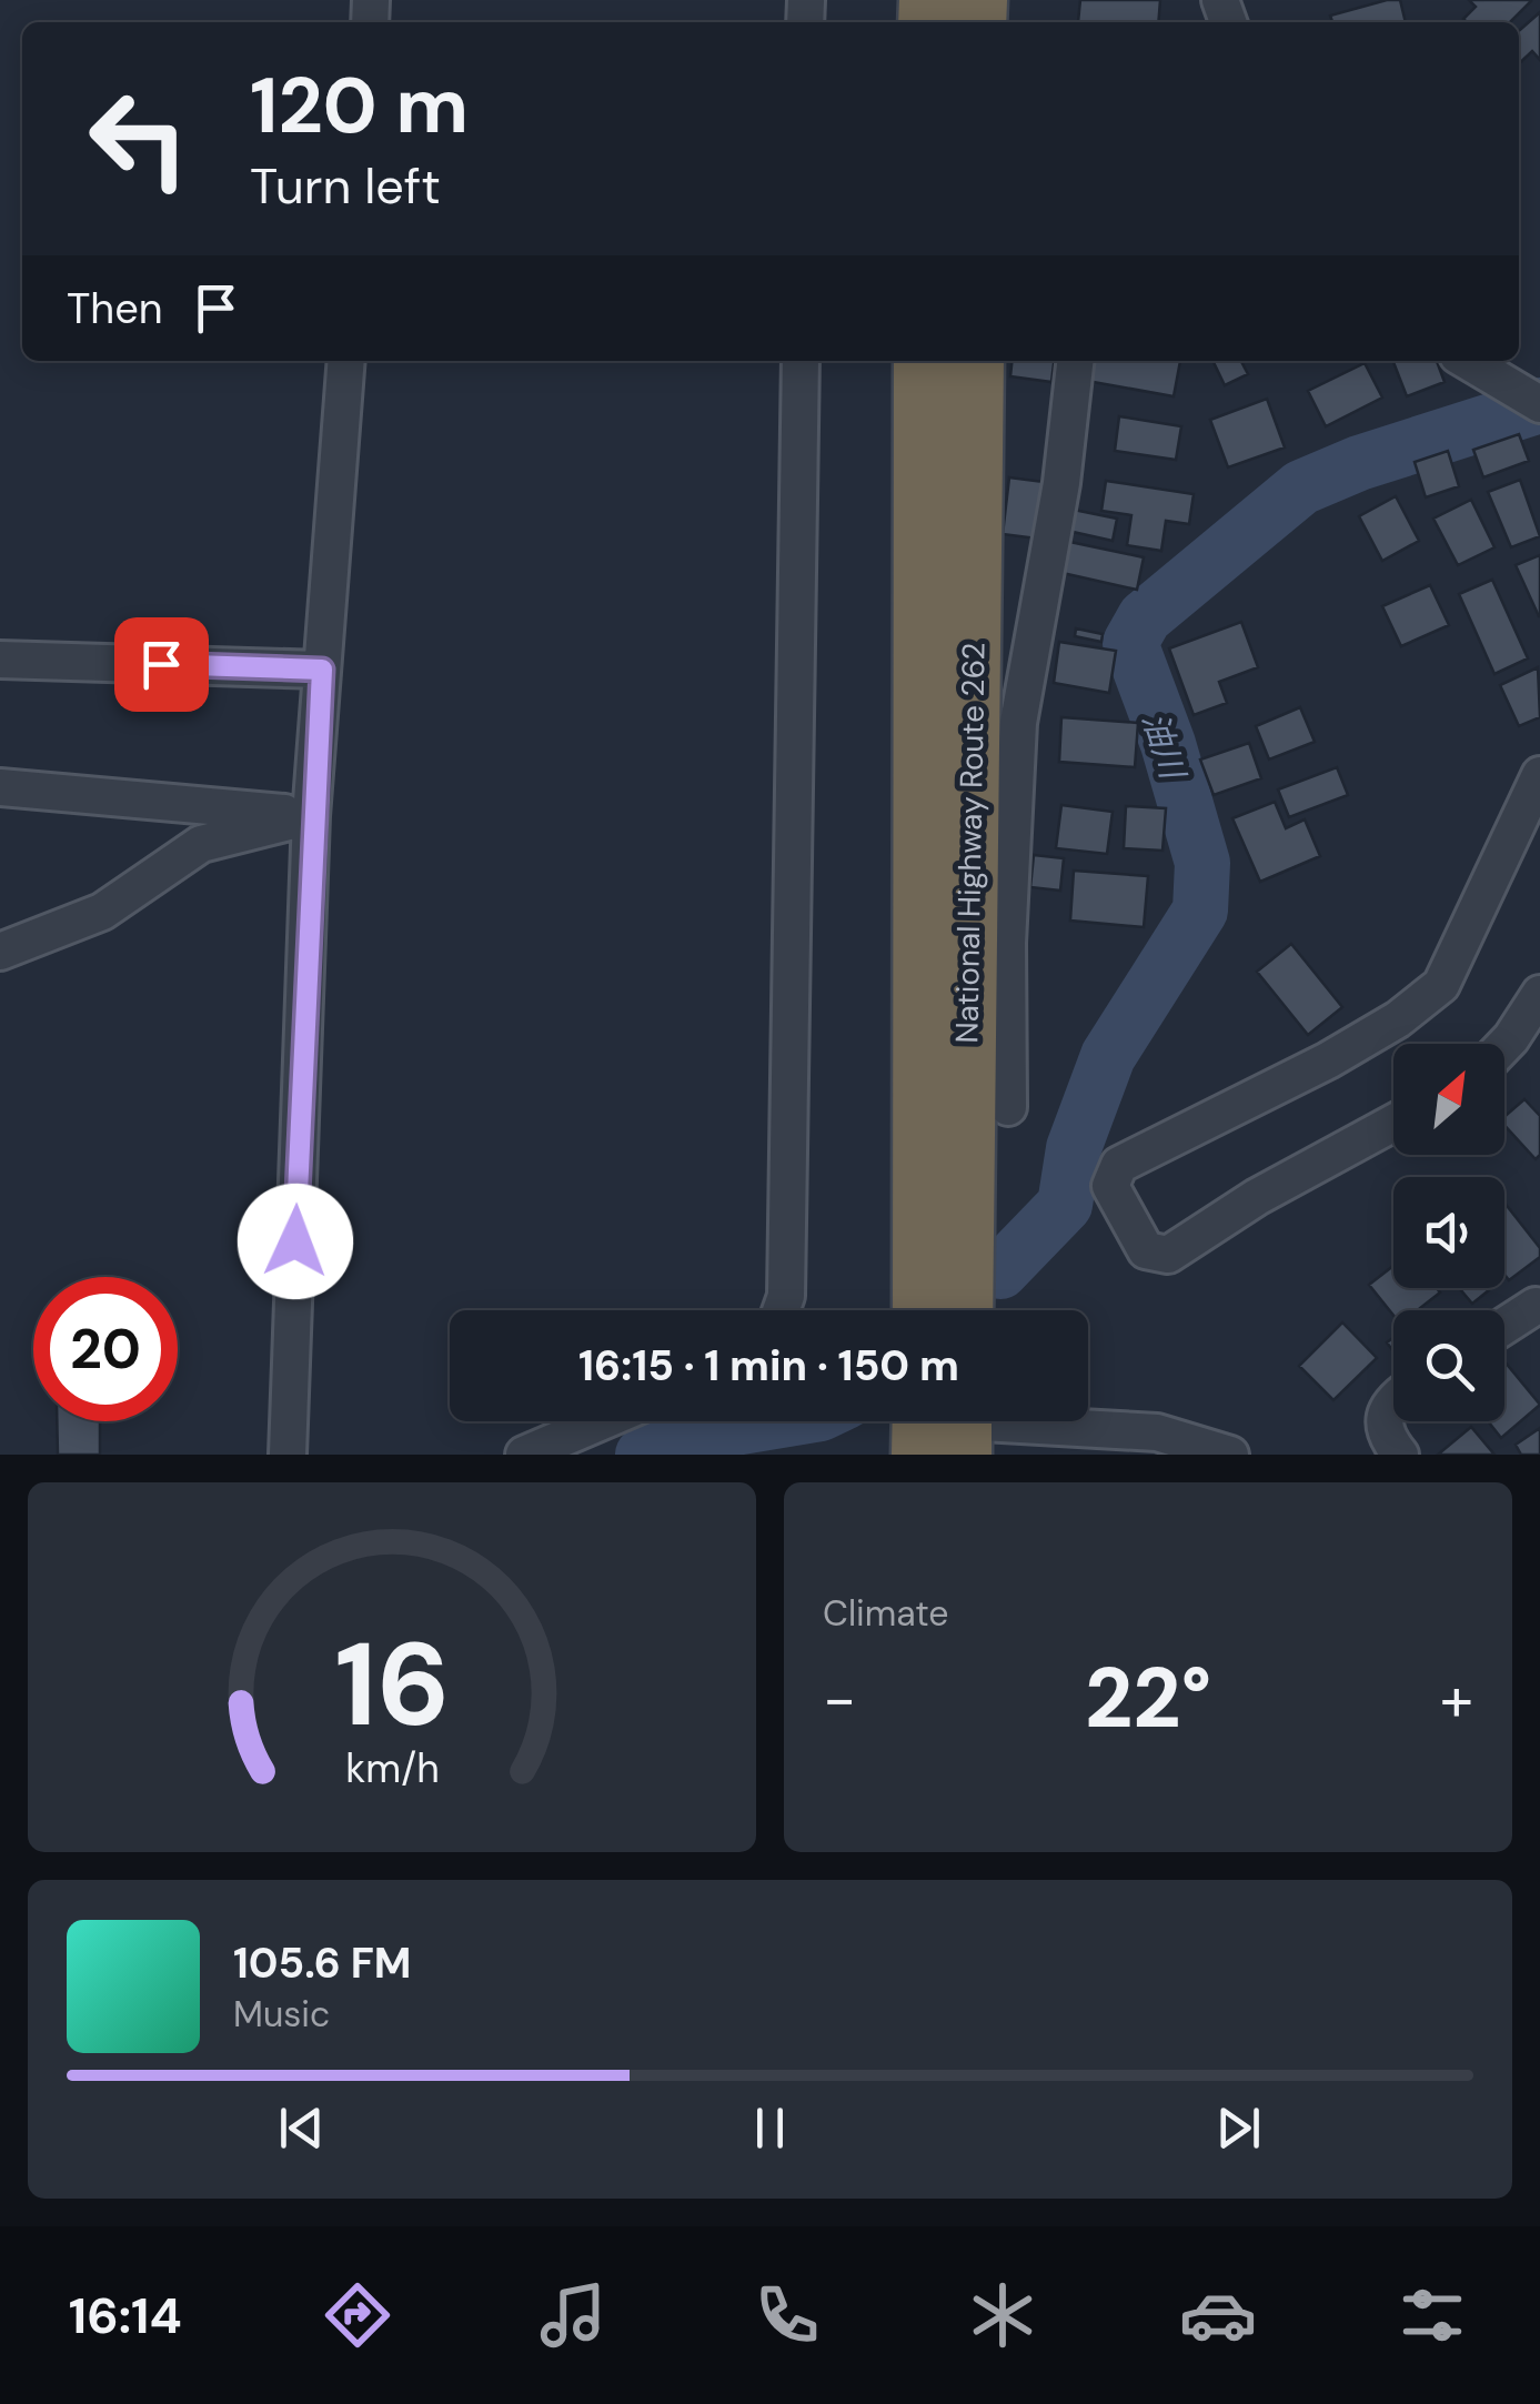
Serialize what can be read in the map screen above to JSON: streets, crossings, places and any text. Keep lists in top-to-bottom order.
{
  "streets": {
    "highway": ["National Highway Route 262"]
  },
  "water": ["油川"],
  "north": "top right",
  "page": {
    "turn": ["120 m", "Turn left"],
    "then": "Then",
    "limit": "20",
    "trip": "16:15 · 1 min · 150 m",
    "tile": "Climate",
    "heat": ["−", "22°", "+"],
    "song": ["105.6 FM", "Music"],
    "tabs": "16:14",
    "gauge": ["16", "km/h"]
  }
}
